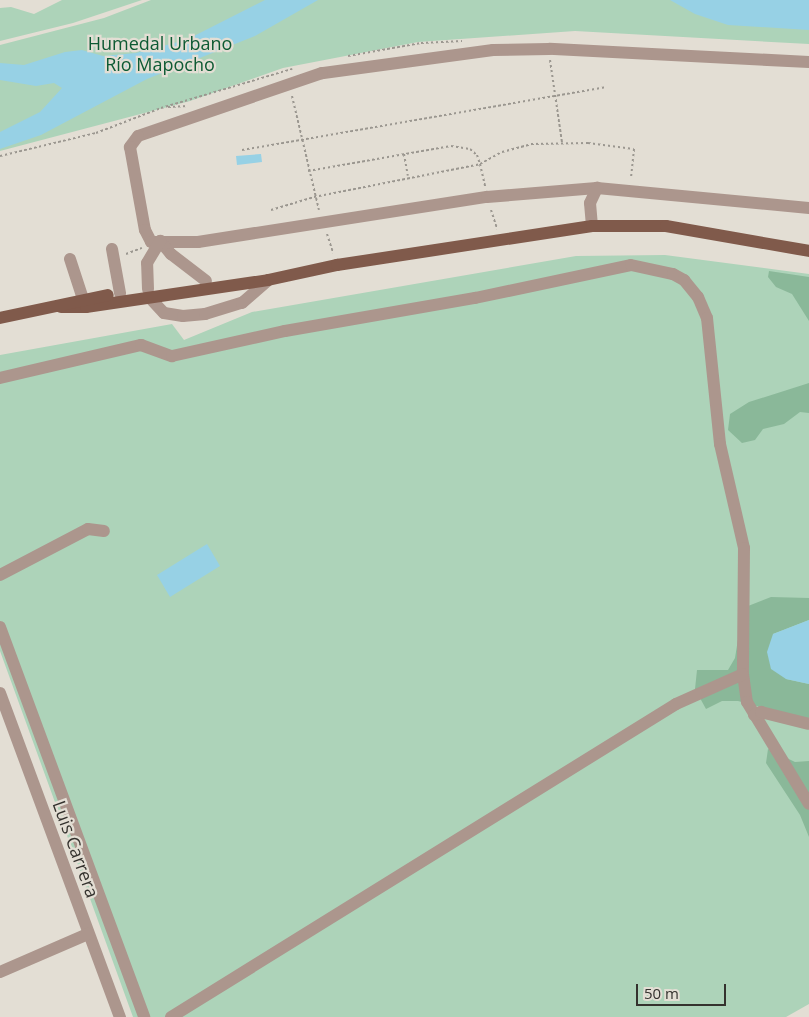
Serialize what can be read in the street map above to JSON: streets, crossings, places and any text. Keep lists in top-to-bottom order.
{
  "streets": {
    "street": ["Luis Carrera"]
  },
  "parks": ["Humedal Urbano Río Mapocho"],
  "scale_bar": "50 m"
}
